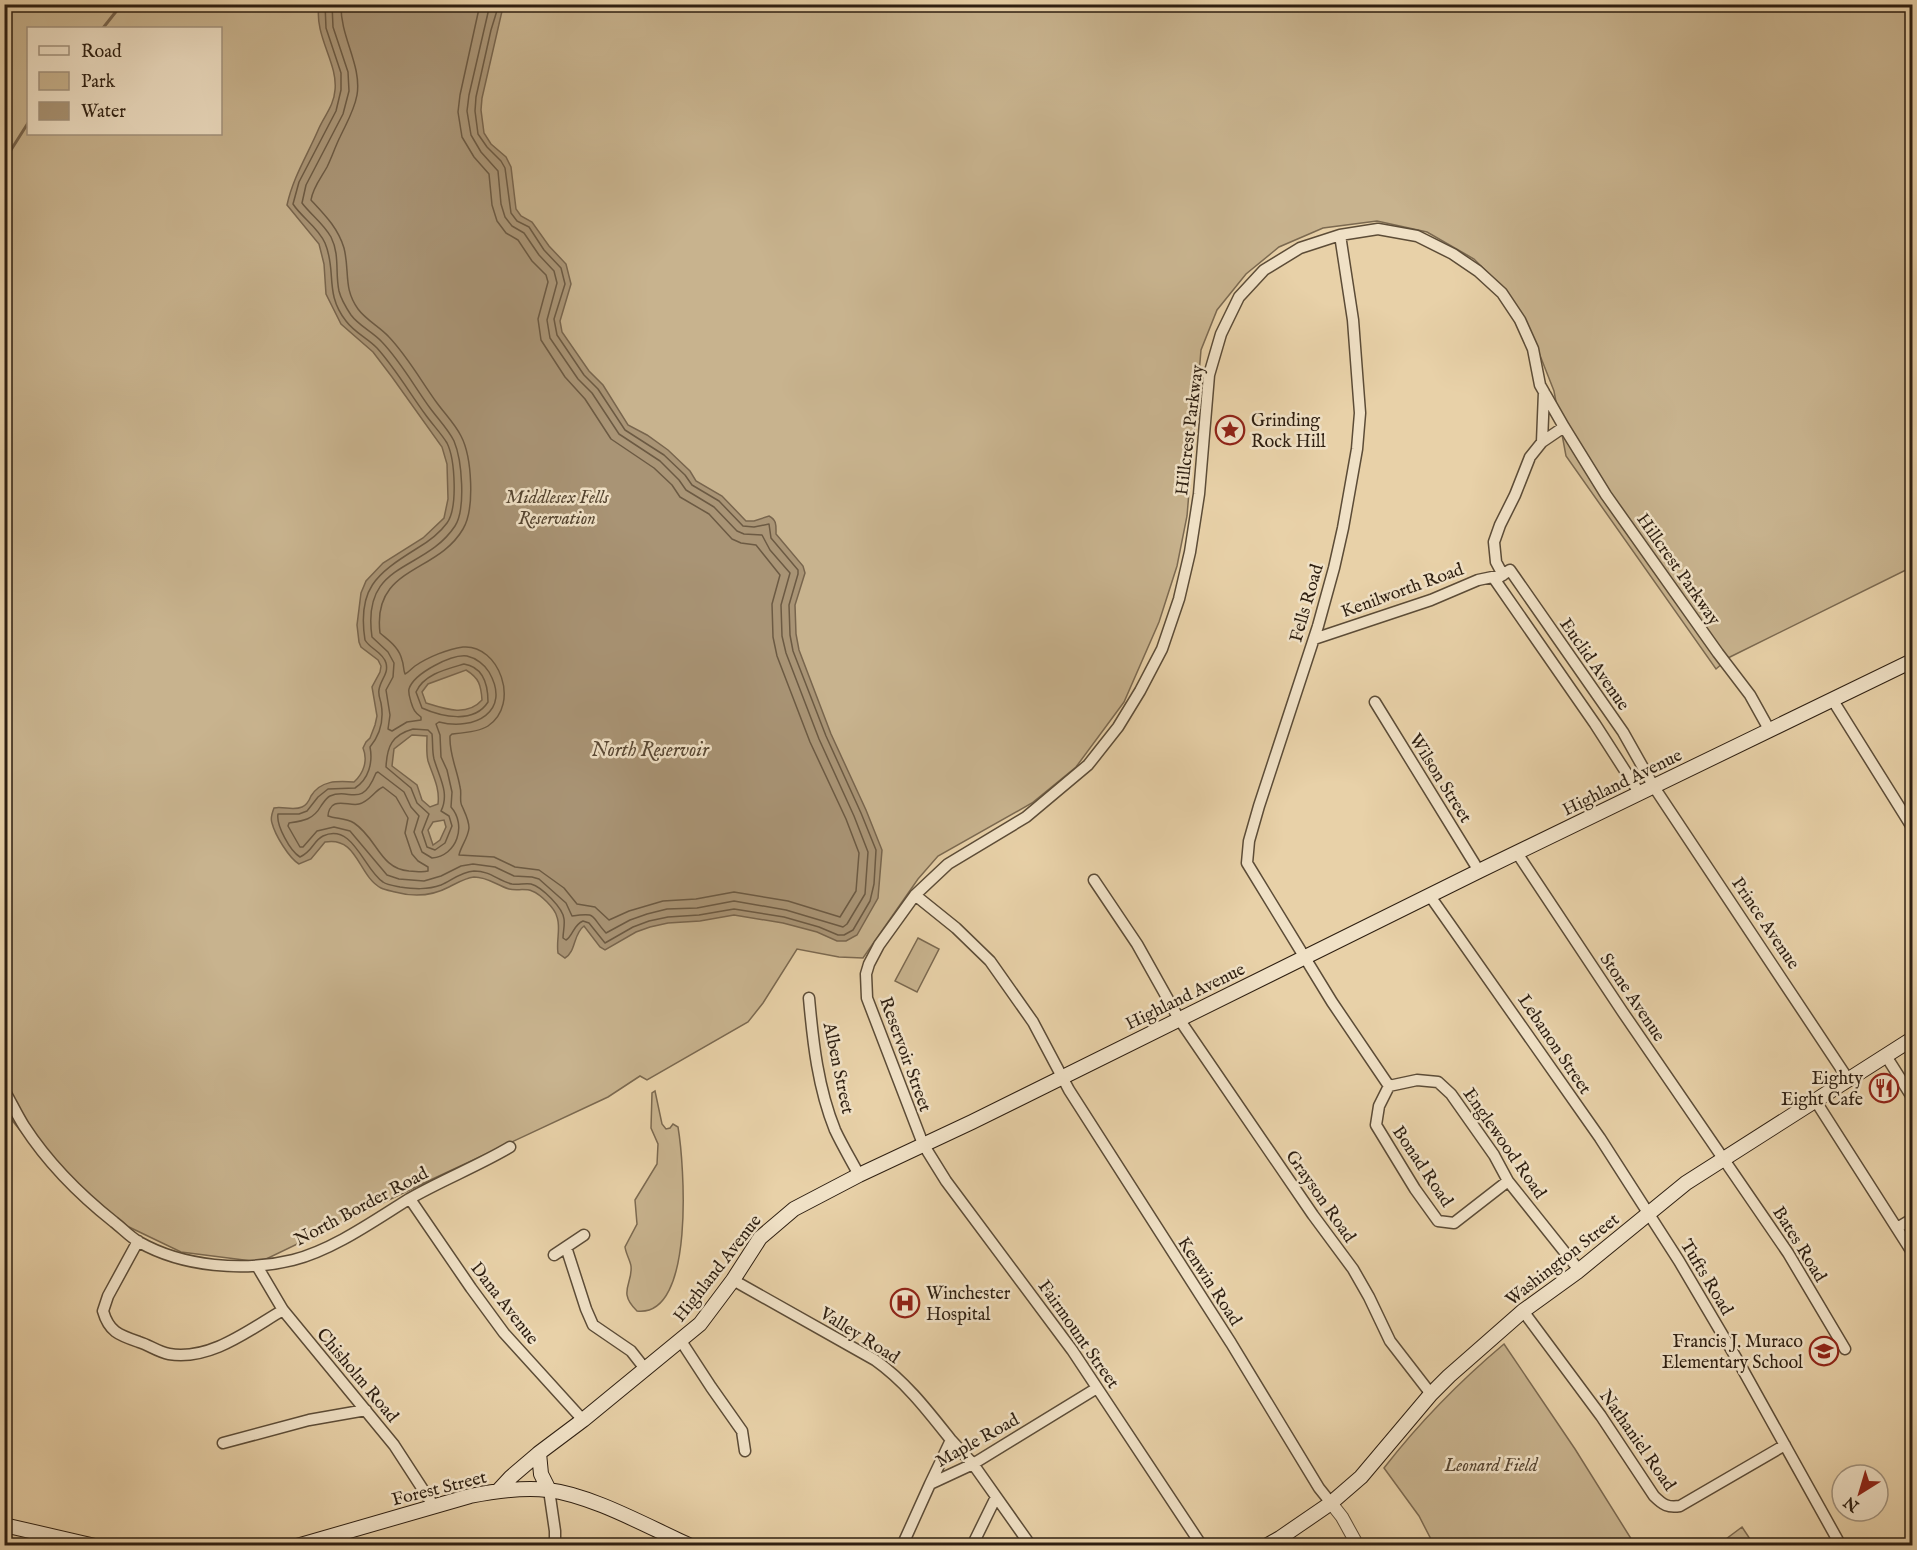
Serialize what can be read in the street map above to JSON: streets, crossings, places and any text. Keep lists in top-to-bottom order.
{
  "streets": {
    "main road": ["Highland Avenue", "Washington Street", "Forest Street"],
    "street": [
      "Hillcrest Parkway",
      "Kenilworth Road",
      "Fells Road",
      "Euclid Avenue",
      "Wilson Street",
      "Prince Avenue",
      "Stone Avenue",
      "Lebanon Street",
      "Reservoir Street",
      "Alben Street",
      "Englewood Road",
      "Bonad Road",
      "Grayson Road",
      "North Border Road",
      "Bates Road",
      "Tufts Road",
      "Kenwin Road",
      "Dana Avenue",
      "Fairmount Street",
      "Valley Road",
      "Chisholm Road",
      "Maple Road",
      "Nathaniel Road"
    ]
  },
  "crossings": [
    ["Hillcrest Parkway", "Fells Road"],
    ["Hillcrest Parkway", "Euclid Avenue"],
    ["Hillcrest Parkway", "Highland Avenue"],
    ["Hillcrest Parkway", "Reservoir Street"],
    ["Hillcrest Parkway", "Kenwin Road"],
    ["Kenilworth Road", "Fells Road"],
    ["Kenilworth Road", "Euclid Avenue"],
    ["Fells Road", "Highland Avenue"],
    ["Euclid Avenue", "Highland Avenue"],
    ["Euclid Avenue", "Prince Avenue"],
    ["Wilson Street", "Highland Avenue"],
    ["Highland Avenue", "Prince Avenue"],
    ["Highland Avenue", "Stone Avenue"],
    ["Highland Avenue", "Lebanon Street"],
    ["Highland Avenue", "Reservoir Street"],
    ["Highland Avenue", "Alben Street"],
    ["Highland Avenue", "Grayson Road"],
    ["Highland Avenue", "Kenwin Road"],
    ["Highland Avenue", "Dana Avenue"],
    ["Highland Avenue", "Fairmount Street"],
    ["Highland Avenue", "Valley Road"],
    ["Highland Avenue", "Forest Street"],
    ["Prince Avenue", "Washington Street"],
    ["Stone Avenue", "Bates Road"],
    ["Stone Avenue", "Washington Street"],
    ["Lebanon Street", "Washington Street"],
    ["Lebanon Street", "Tufts Road"],
    ["Reservoir Street", "Fairmount Street"],
    ["Englewood Road", "Bonad Road"],
    ["Englewood Road", "Washington Street"],
    ["Grayson Road", "Washington Street"],
    ["North Border Road", "Dana Avenue"],
    ["North Border Road", "Chisholm Road"],
    ["Bates Road", "Washington Street"],
    ["Washington Street", "Tufts Road"],
    ["Washington Street", "Kenwin Road"],
    ["Washington Street", "Nathaniel Road"],
    ["Tufts Road", "Nathaniel Road"],
    ["Fairmount Street", "Maple Road"],
    ["Valley Road", "Maple Road"],
    ["Chisholm Road", "Forest Street"]
  ],
  "water": ["North Reservoir"],
  "parks": ["Middlesex Fells Reservation", "Leonard Field"],
  "places": {
    "place": ["Grinding Rock Hill"],
    "restaurant": ["Eighty Eight Cafe"],
    "hospital": ["Winchester Hospital"],
    "school or university": ["Francis J. Muraco Elementary School"]
  },
  "legend": ["Road", "Park", "Water"],
  "north": "bottom left"
}
